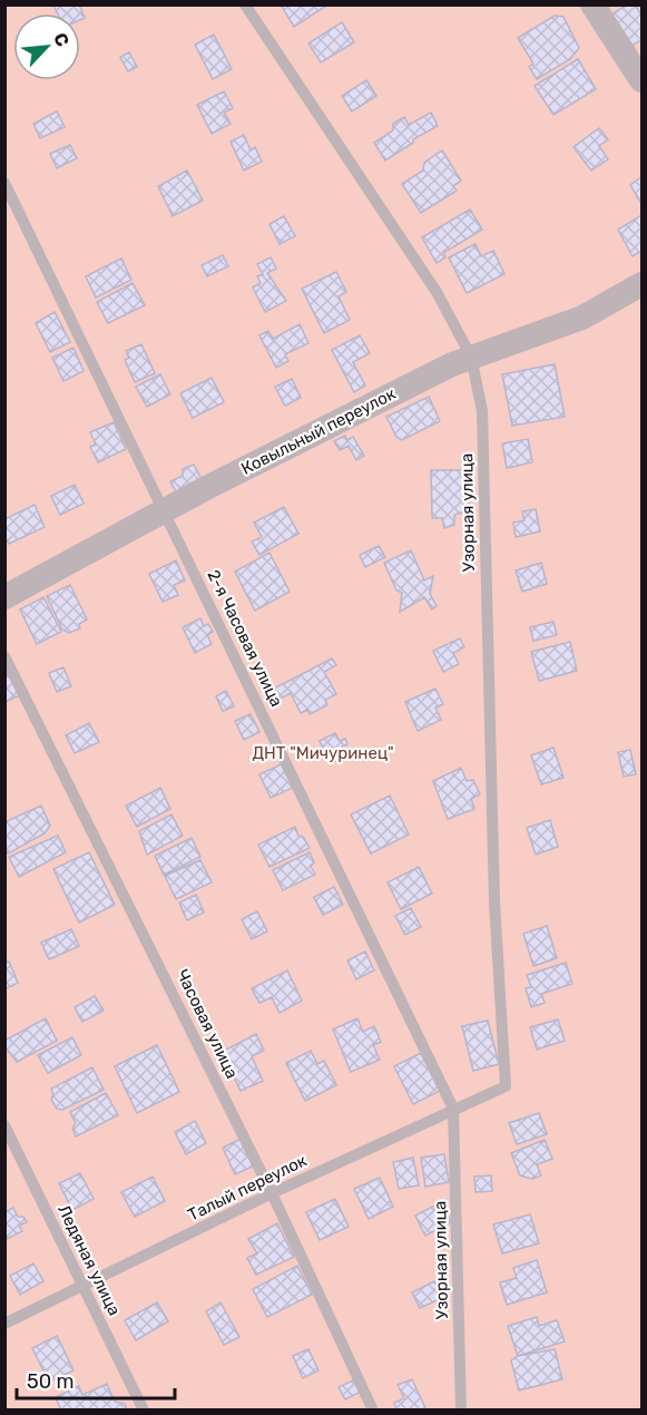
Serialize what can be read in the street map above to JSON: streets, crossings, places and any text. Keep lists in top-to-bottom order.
{
  "streets": {
    "street": ["Ковыльный переулок"],
    "lane": [
      "Узорная улица",
      "2-я Часовая улица",
      "Часовая улица",
      "Талый переулок",
      "Ледяная улица"
    ]
  },
  "crossings": [
    ["Ковыльный переулок", "Узорная улица"],
    ["Ковыльный переулок", "2-я Часовая улица"],
    ["Узорная улица", "2-я Часовая улица"],
    ["Узорная улица", "Талый переулок"],
    ["2-я Часовая улица", "Талый переулок"],
    ["Часовая улица", "Талый переулок"],
    ["Талый переулок", "Ледяная улица"]
  ],
  "parks": ["ДНТ \"Мичуринец\""],
  "scale_bar": "50 m",
  "north": "top right"
}
